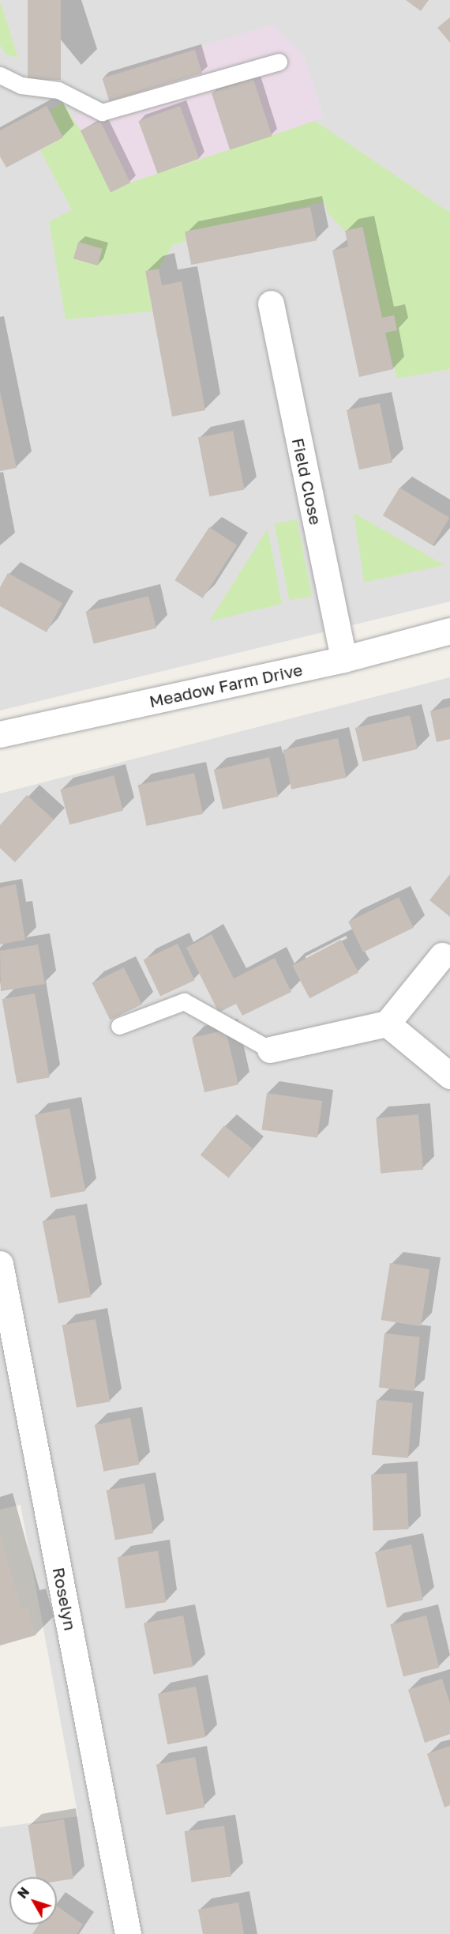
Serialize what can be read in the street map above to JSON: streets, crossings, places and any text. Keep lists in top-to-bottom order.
{
  "streets": {
    "street": ["Field Close", "Meadow Farm Drive", "Roselyn"]
  },
  "crossings": [
    ["Field Close", "Meadow Farm Drive"]
  ],
  "north": "top left"
}
